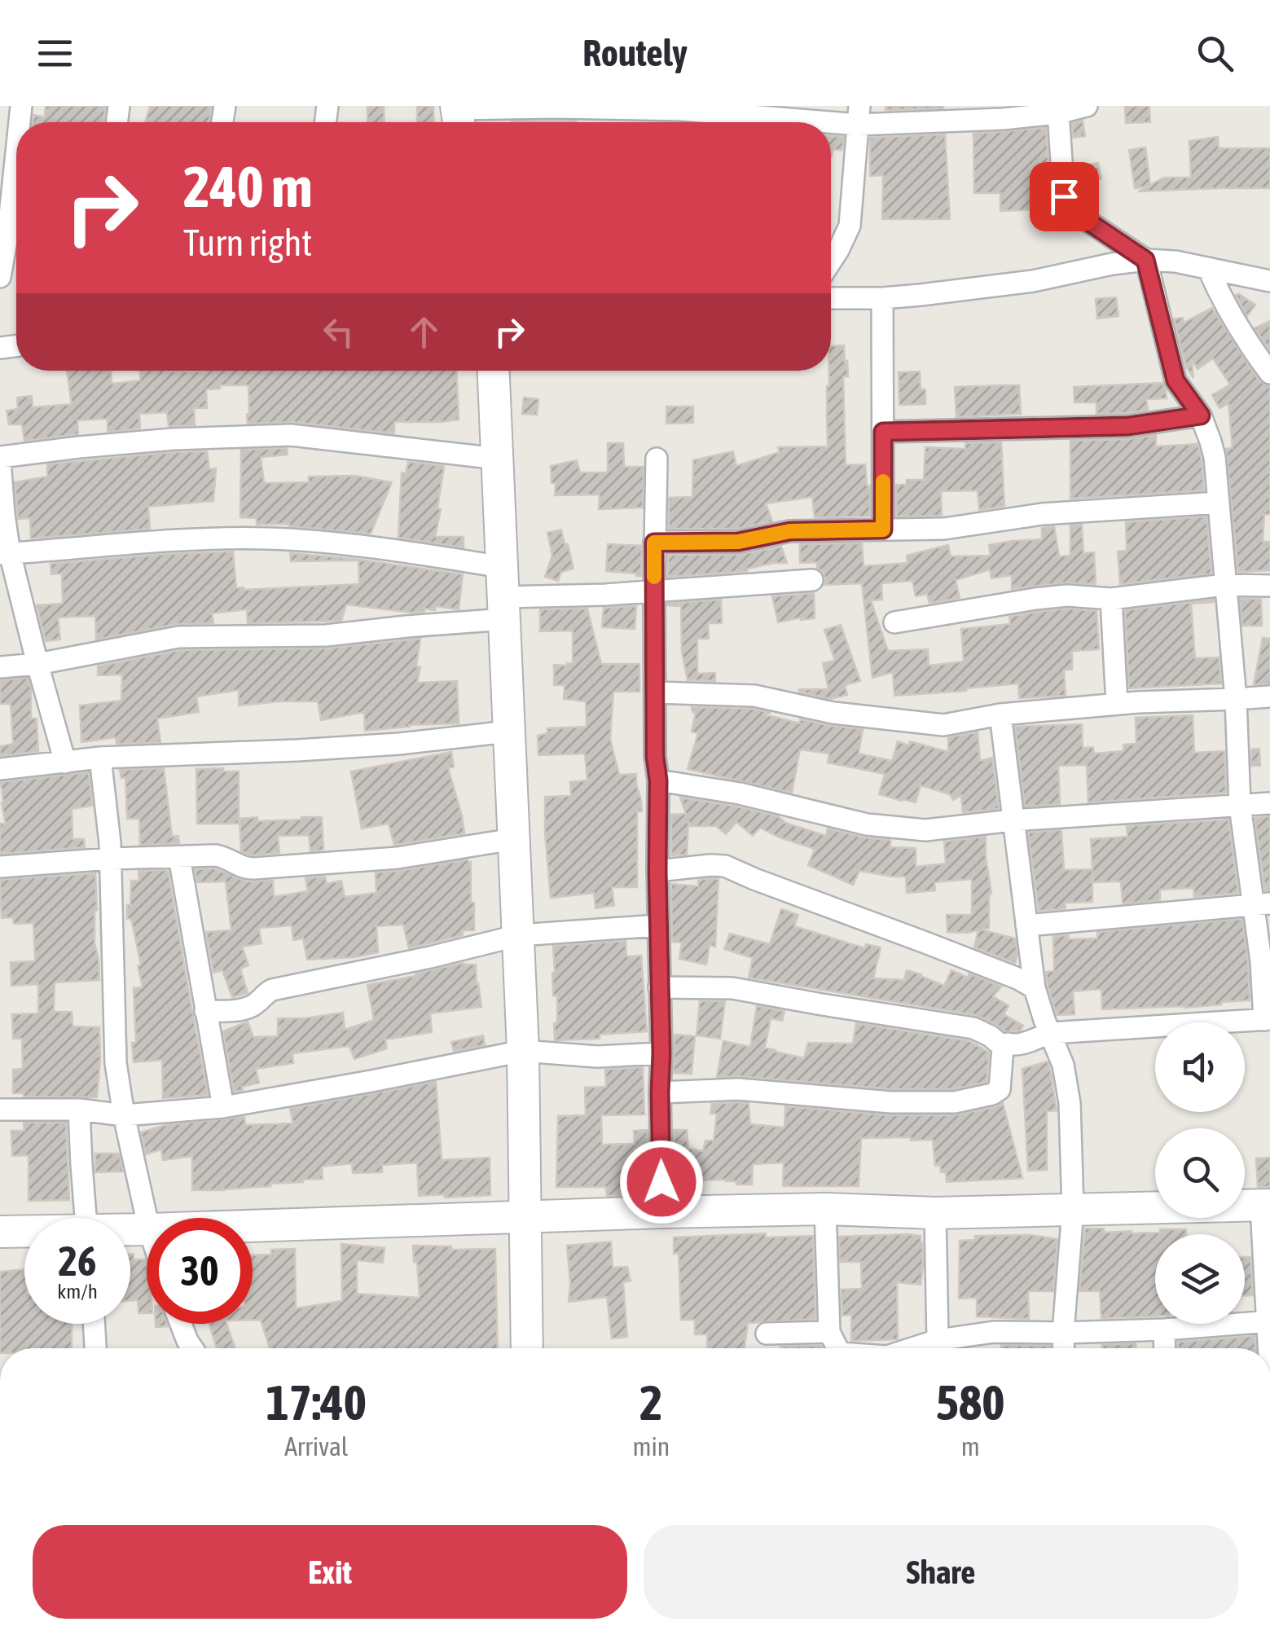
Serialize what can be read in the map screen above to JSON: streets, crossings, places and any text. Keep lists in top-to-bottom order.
{
  "page": {
    "header": "Routely",
    "turn": ["240 m", "Turn right"],
    "speed": "26 km/h",
    "limit": "30",
    "eta": [
      "17:40",
      "Arrival",
      "2",
      "min",
      "580",
      "m"
    ],
    "buttons": ["Exit", "Share"]
  }
}
